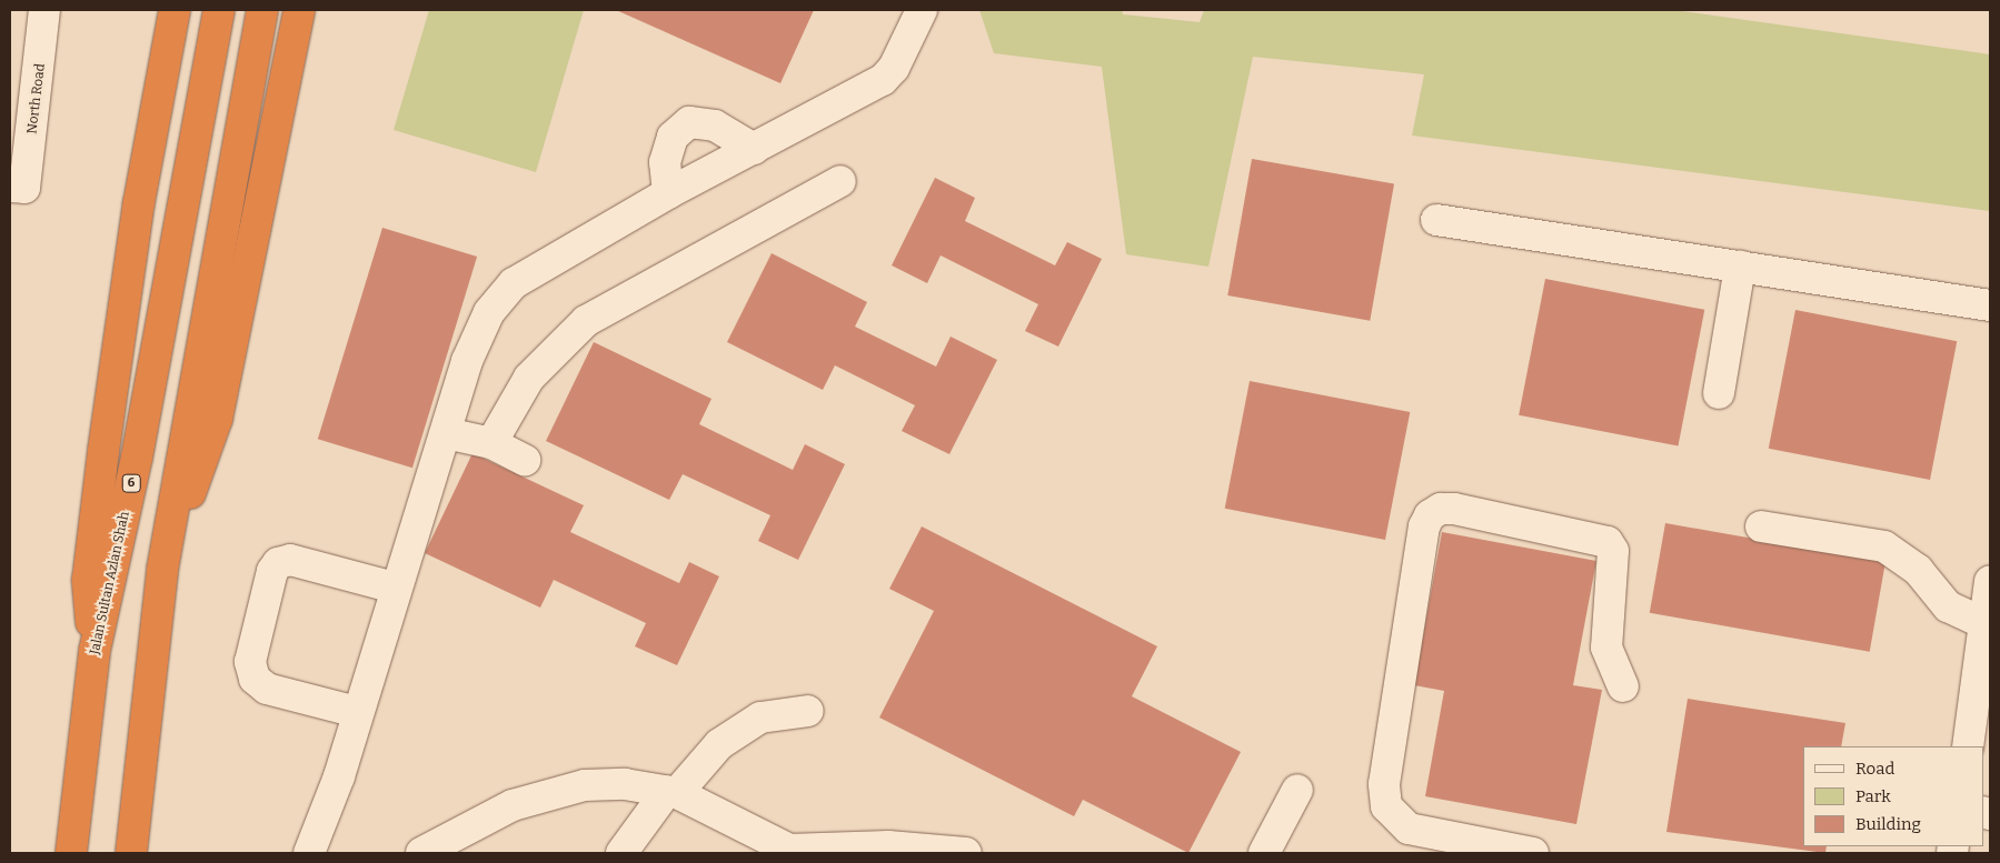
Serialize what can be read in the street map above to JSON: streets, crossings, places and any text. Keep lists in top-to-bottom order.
{
  "streets": {
    "highway": ["6", "Jalan Sultan Azlan Shah"],
    "street": ["North Road"]
  },
  "legend": ["Road", "Park", "Building"]
}
